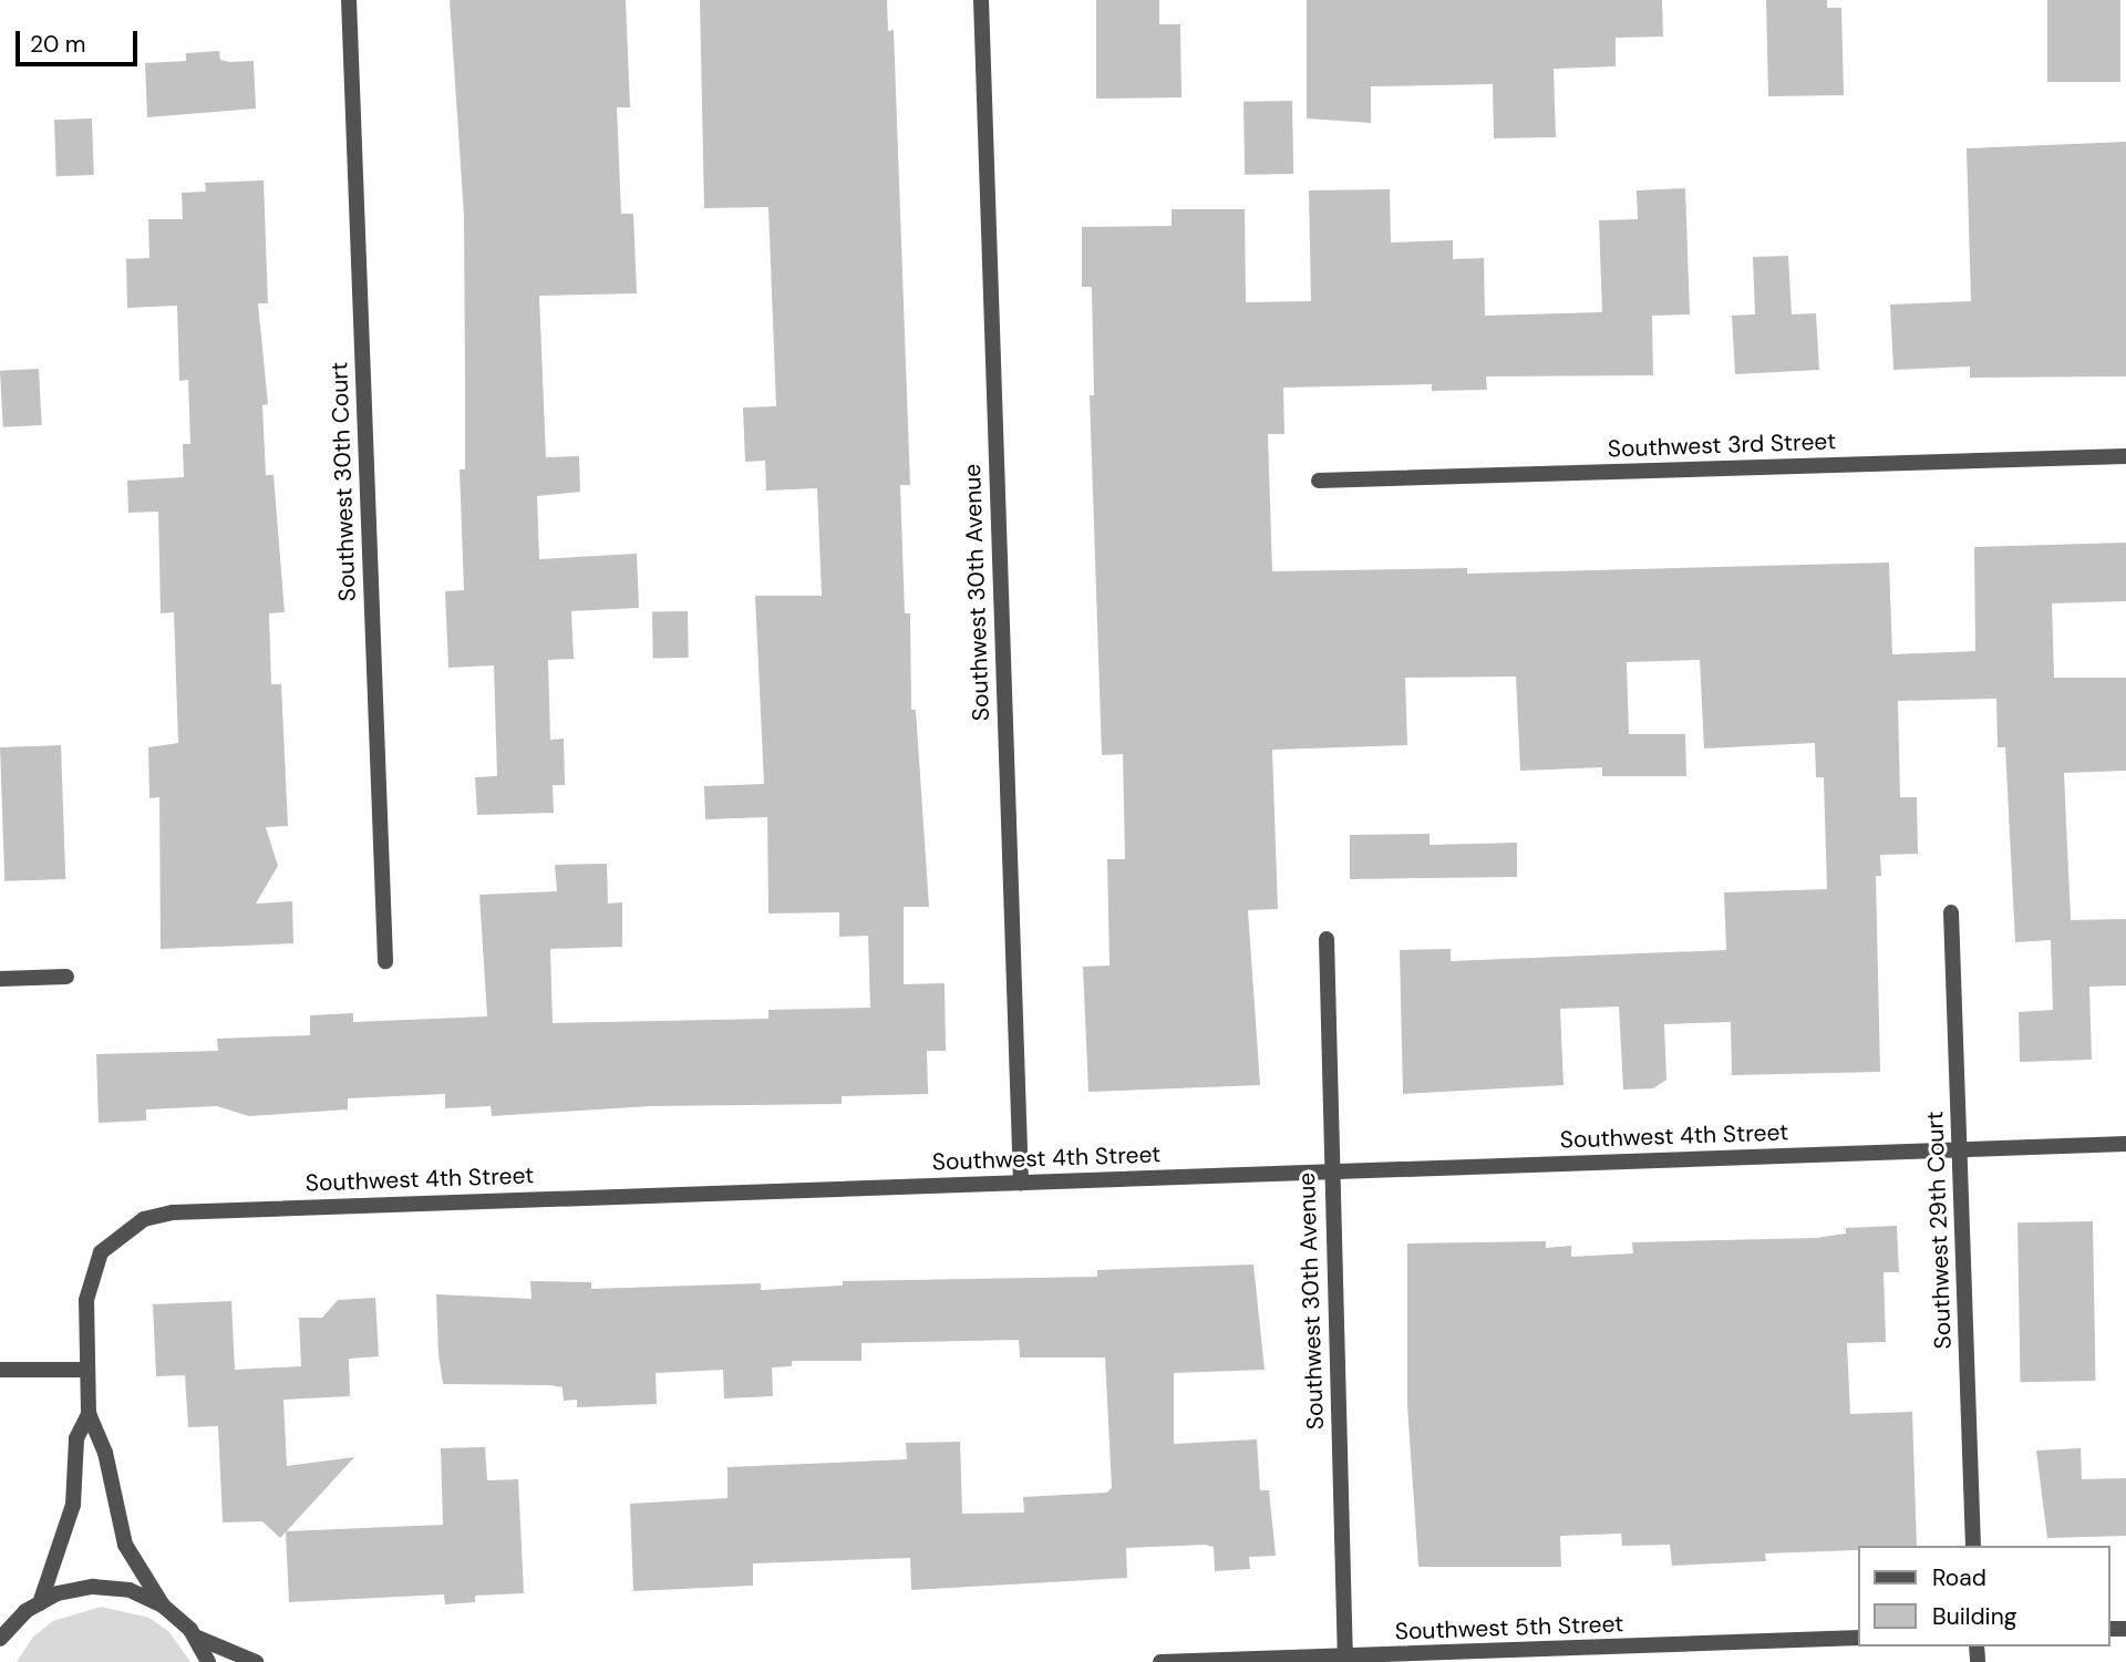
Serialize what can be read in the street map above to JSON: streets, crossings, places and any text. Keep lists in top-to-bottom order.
{
  "streets": {
    "street": [
      "Southwest 3rd Street",
      "Southwest 30th Court",
      "Southwest 30th Avenue",
      "Southwest 4th Street",
      "Southwest 29th Court",
      "Southwest 5th Street"
    ]
  },
  "crossings": [
    ["Southwest 30th Avenue", "Southwest 4th Street"],
    ["Southwest 30th Avenue", "Southwest 5th Street"],
    ["Southwest 4th Street", "Southwest 29th Court"]
  ],
  "legend": ["Road", "Building"],
  "scale_bar": "20 m"
}
